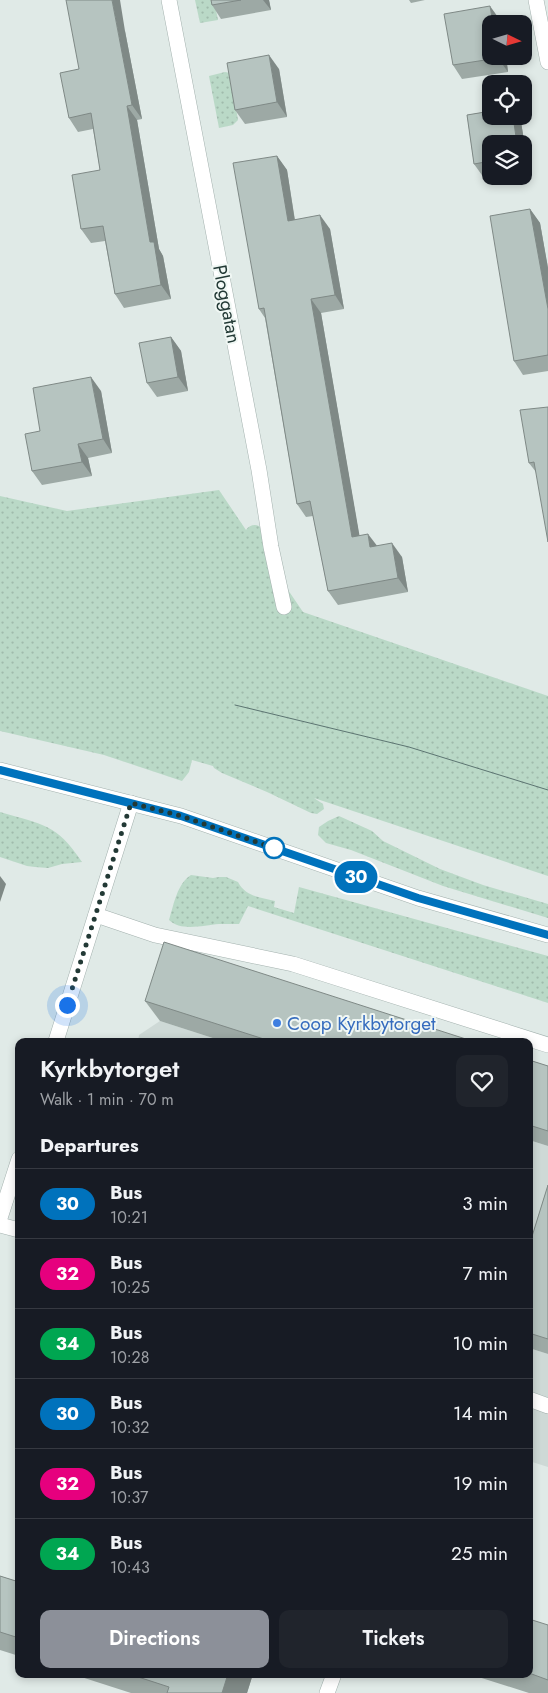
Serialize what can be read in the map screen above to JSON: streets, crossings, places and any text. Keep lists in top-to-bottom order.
{
  "streets": {
    "street": ["Ploggatan"]
  },
  "places": ["Coop Kyrkbytorget"],
  "lines": ["bus line 30"],
  "north": "right",
  "page": {
    "on_map": "30",
    "heading": [
      ["Kyrkbytorget", "Walk · 1 min · 70 m"],
      "Departures"
    ],
    "list": [
      {
        "mark": "30",
        "name": "Bus",
        "note": "10:21",
        "value": "3 min"
      },
      {
        "mark": "32",
        "name": "Bus",
        "note": "10:25",
        "value": "7 min"
      },
      {
        "mark": "34",
        "name": "Bus",
        "note": "10:28",
        "value": "10 min"
      },
      {
        "mark": "30",
        "name": "Bus",
        "note": "10:32",
        "value": "14 min"
      },
      {
        "mark": "32",
        "name": "Bus",
        "note": "10:37",
        "value": "19 min"
      },
      {
        "mark": "34",
        "name": "Bus",
        "note": "10:43",
        "value": "25 min"
      }
    ],
    "buttons": ["Directions", "Tickets"]
  }
}
